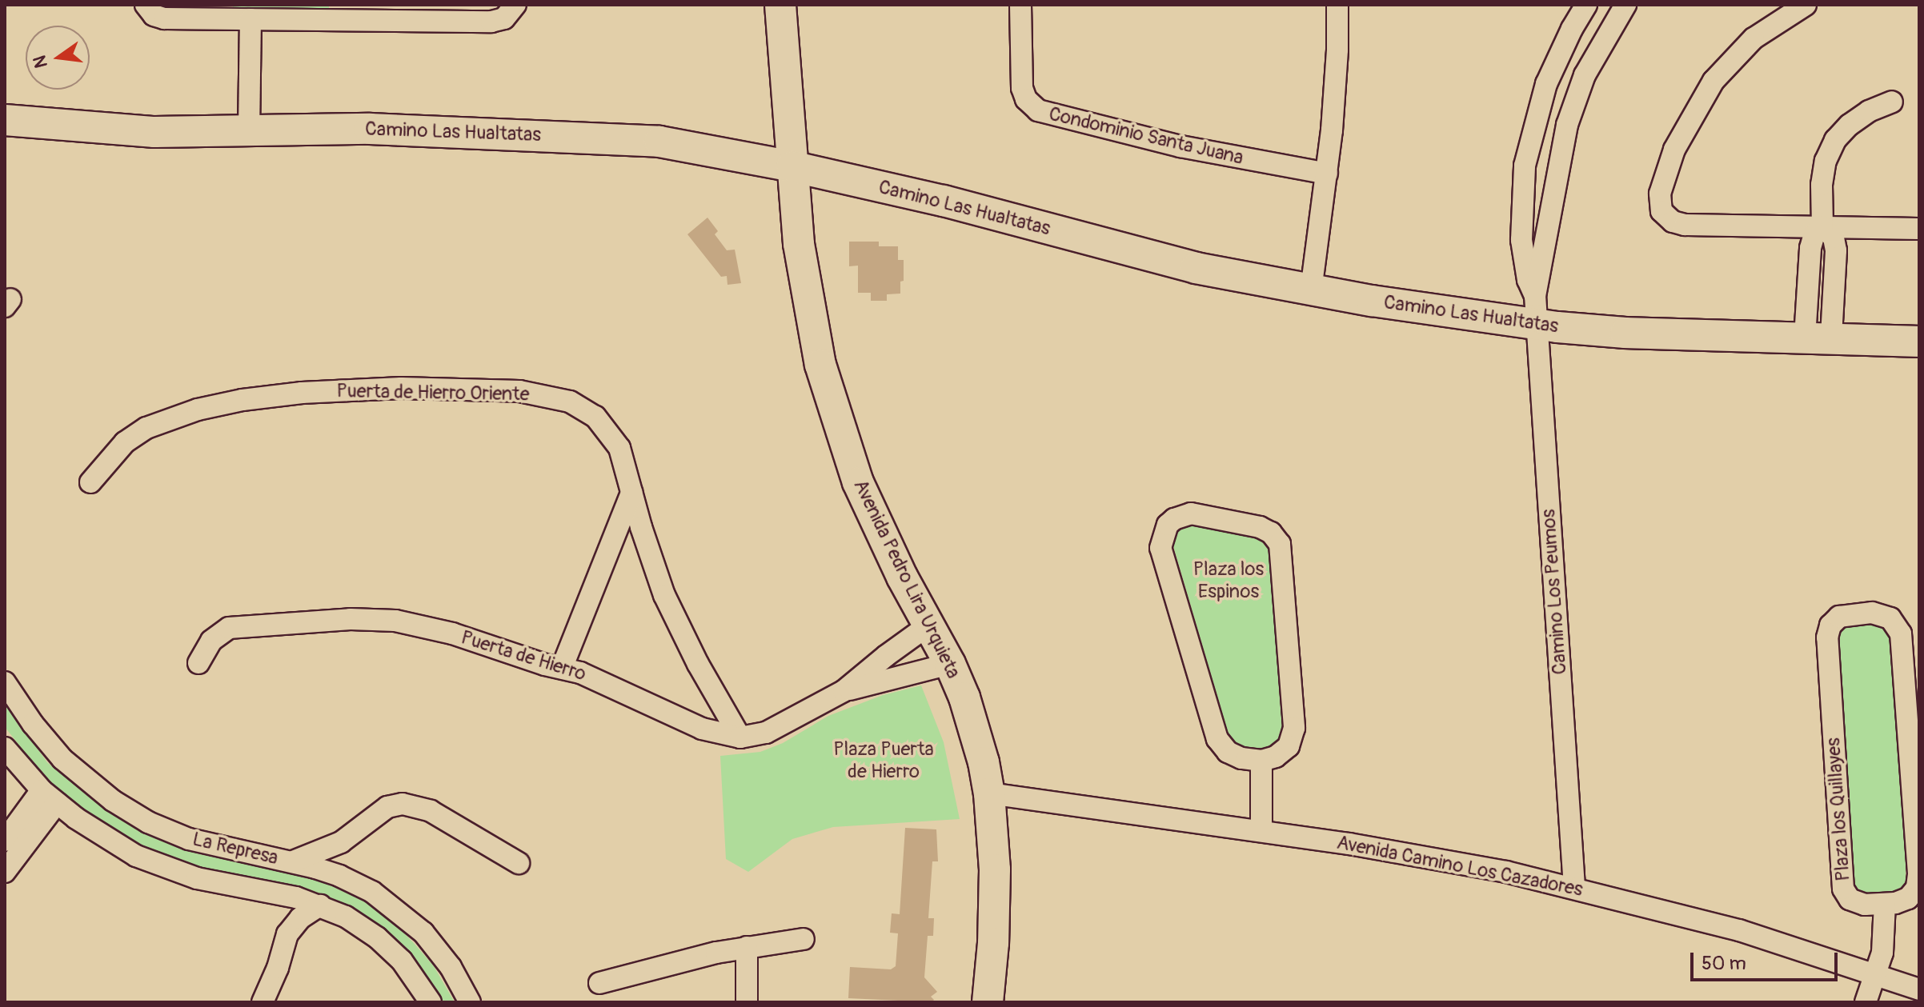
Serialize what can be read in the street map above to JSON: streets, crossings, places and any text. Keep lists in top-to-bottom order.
{
  "streets": {
    "street": [
      "Camino Las Hualtatas",
      "Condominio Santa Juana",
      "Puerta de Hierro Oriente",
      "Avenida Pedro Lira Urquieta",
      "Camino Los Peumos",
      "Puerta de Hierro",
      "Plaza los Quillayes",
      "La Represa",
      "Avenida Camino Los Cazadores"
    ]
  },
  "crossings": [
    ["Camino Las Hualtatas", "Avenida Pedro Lira Urquieta"],
    ["Camino Las Hualtatas", "Camino Los Peumos"],
    ["Puerta de Hierro Oriente", "Puerta de Hierro"],
    ["Avenida Pedro Lira Urquieta", "Puerta de Hierro"],
    ["Avenida Pedro Lira Urquieta", "Avenida Camino Los Cazadores"],
    ["Camino Los Peumos", "Avenida Camino Los Cazadores"]
  ],
  "parks": ["Plaza los Espinos", "Plaza Puerta de Hierro"],
  "scale_bar": "50 m",
  "north": "left"
}
